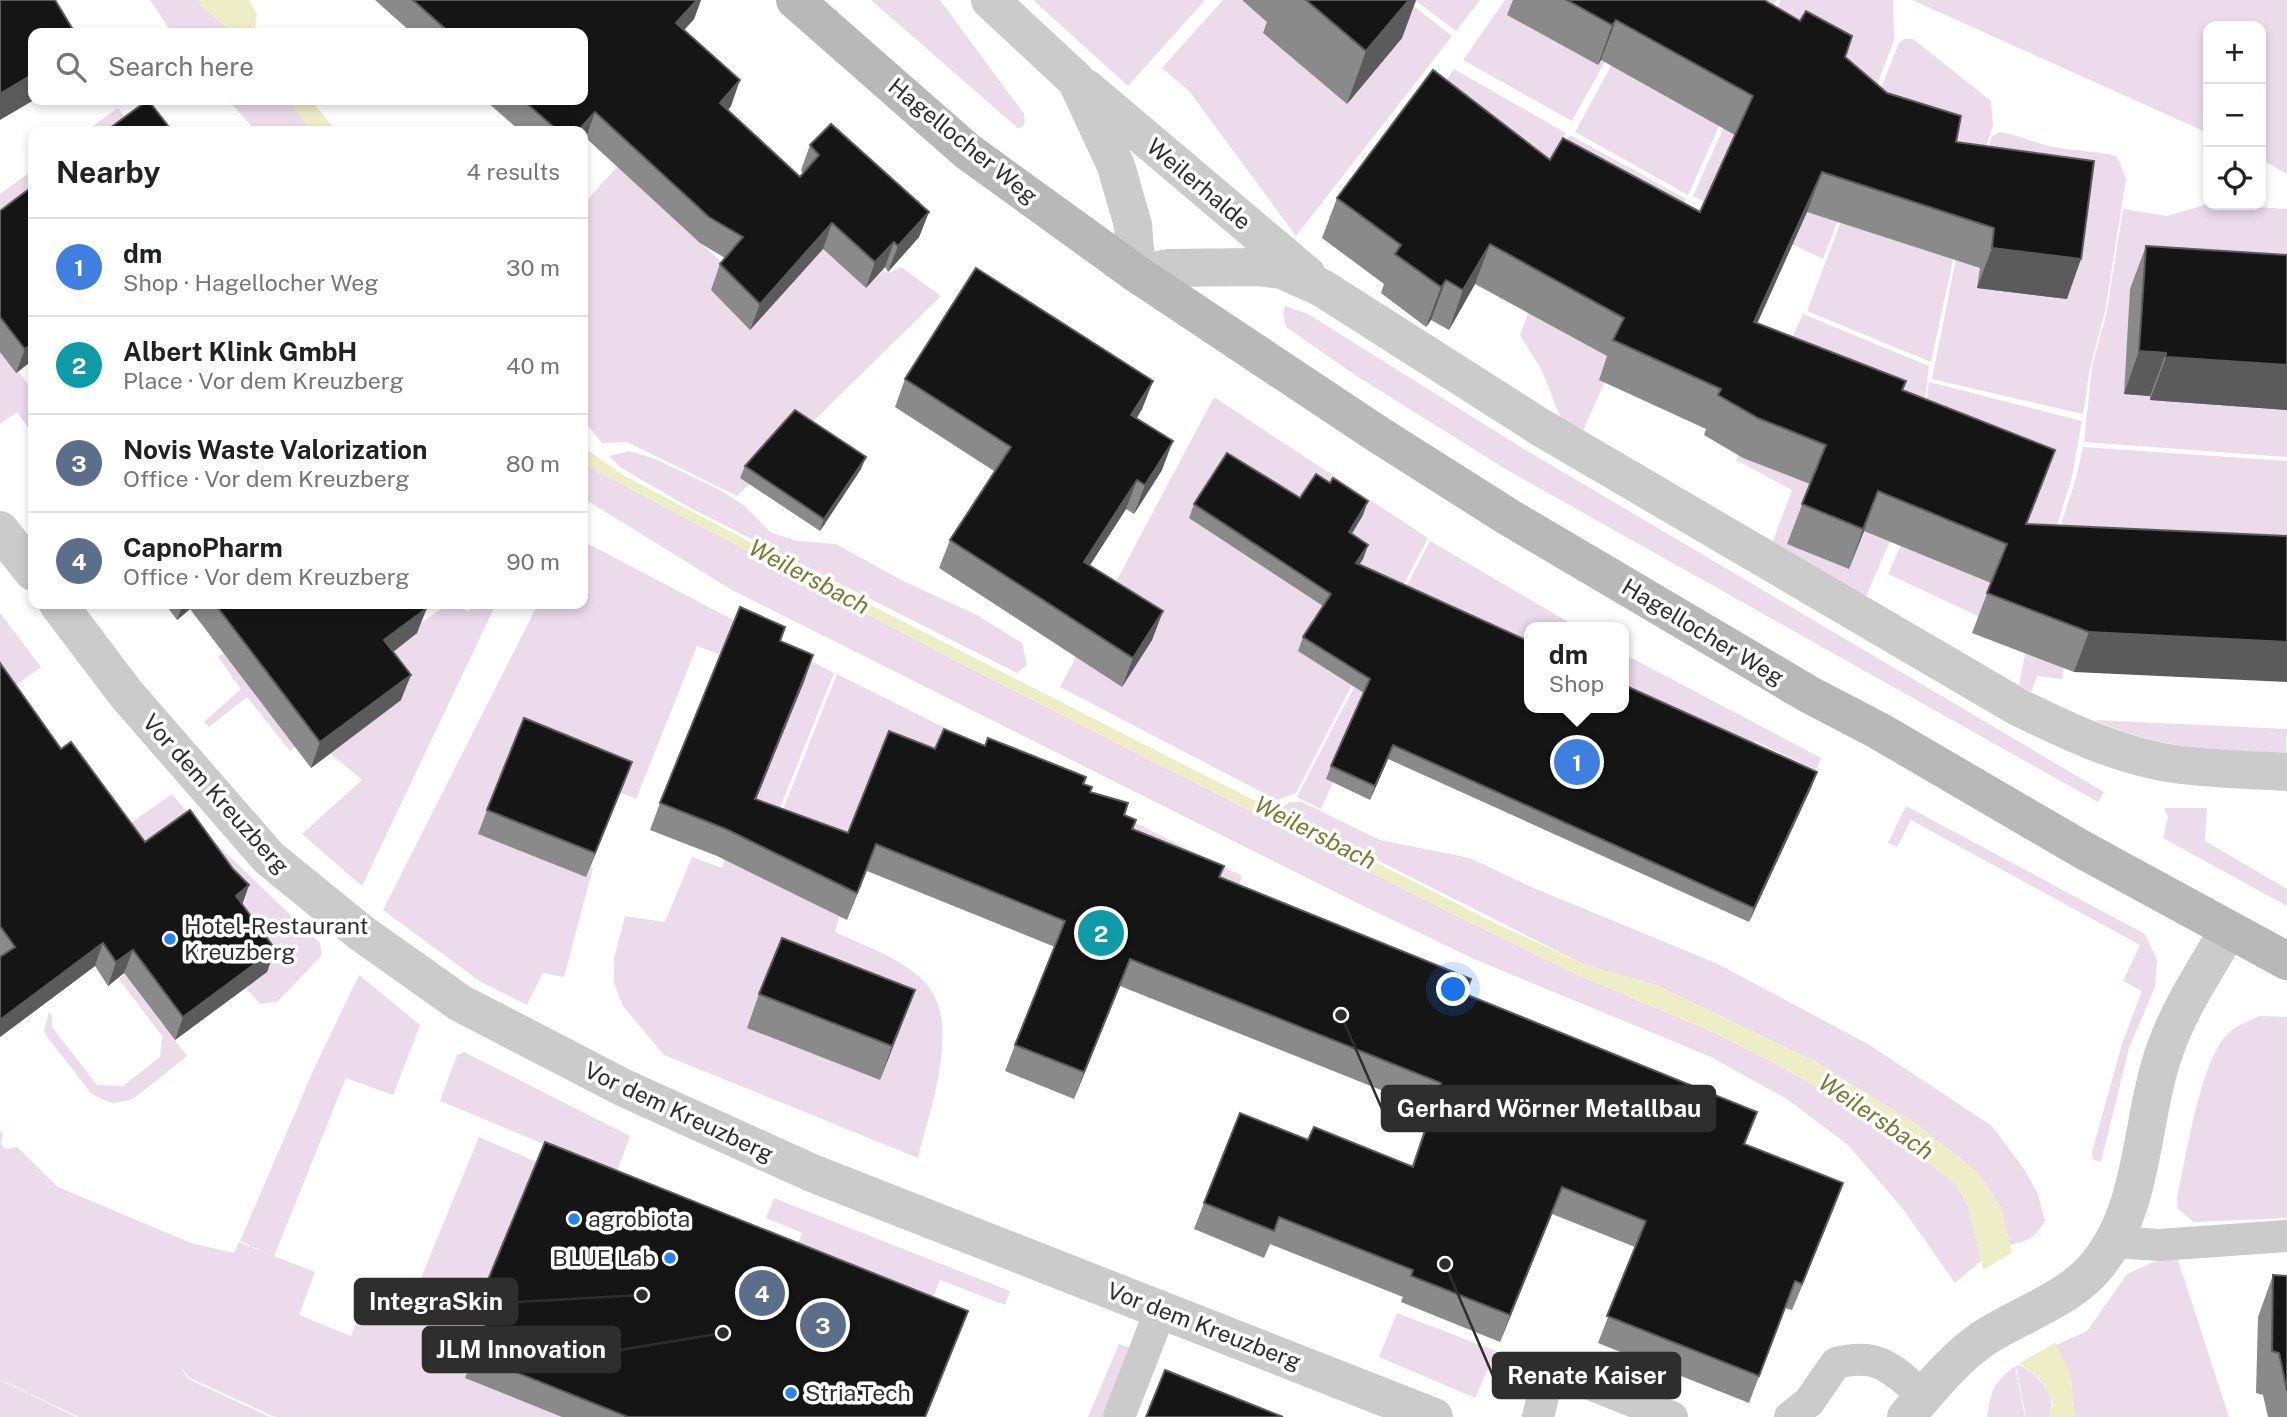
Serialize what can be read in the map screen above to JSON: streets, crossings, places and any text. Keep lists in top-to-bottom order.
{
  "streets": {
    "street": ["Hagellocher Weg", "Weilerhalde", "Vor dem Kreuzberg"]
  },
  "crossings": [
    ["Hagellocher Weg", "Weilerhalde"]
  ],
  "water": ["Weilersbach"],
  "places": [
    "Hotel-Restaurant Kreuzberg",
    "Gerhard Wörner Metallbau",
    "agrobiota",
    "BLUE Lab",
    "Renate Kaiser",
    "IntegraSkin",
    "JLM Innovation",
    "Stria.Tech"
  ],
  "page": {
    "map_buttons": ["+", "−"],
    "search": "Search here",
    "heading": ["Nearby", "4 results"],
    "list": [
      {
        "mark": "1",
        "name": "dm",
        "note": "Shop · Hagellocher Weg",
        "value": "30 m"
      },
      {
        "mark": "2",
        "name": "Albert Klink GmbH",
        "note": "Place · Vor dem Kreuzberg",
        "value": "40 m"
      },
      {
        "mark": "3",
        "name": "Novis Waste Valorization",
        "note": "Office · Vor dem Kreuzberg",
        "value": "80 m"
      },
      {
        "mark": "4",
        "name": "CapnoPharm",
        "note": "Office · Vor dem Kreuzberg",
        "value": "90 m"
      }
    ],
    "popup": ["dm", "Shop"],
    "pins": [
      "1",
      "2",
      "4",
      "3"
    ]
  }
}
